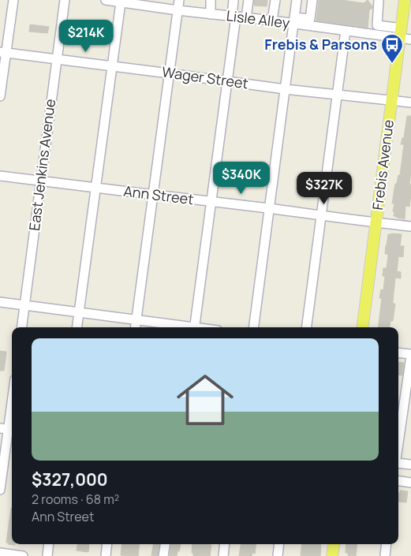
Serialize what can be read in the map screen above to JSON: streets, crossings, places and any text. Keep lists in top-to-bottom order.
{
  "streets": {
    "main road": ["Frebis Avenue"],
    "street": [
      "Lisle Alley",
      "Wager Street",
      "East Jenkins Avenue",
      "Ann Street"
    ]
  },
  "crossings": [
    ["Lisle Alley", "Frebis Avenue"],
    ["Wager Street", "East Jenkins Avenue"],
    ["Wager Street", "Frebis Avenue"],
    ["East Jenkins Avenue", "Ann Street"],
    ["Frebis Avenue", "Ann Street"]
  ],
  "places": {
    "bus stop": ["Frebis & Parsons"]
  },
  "page": {
    "price": ["$214K", "$340K", "$327K"],
    "list": [
      {
        "name": "$327,000",
        "note": "2 rooms · 68 m² · Ann Street"
      }
    ]
  }
}
